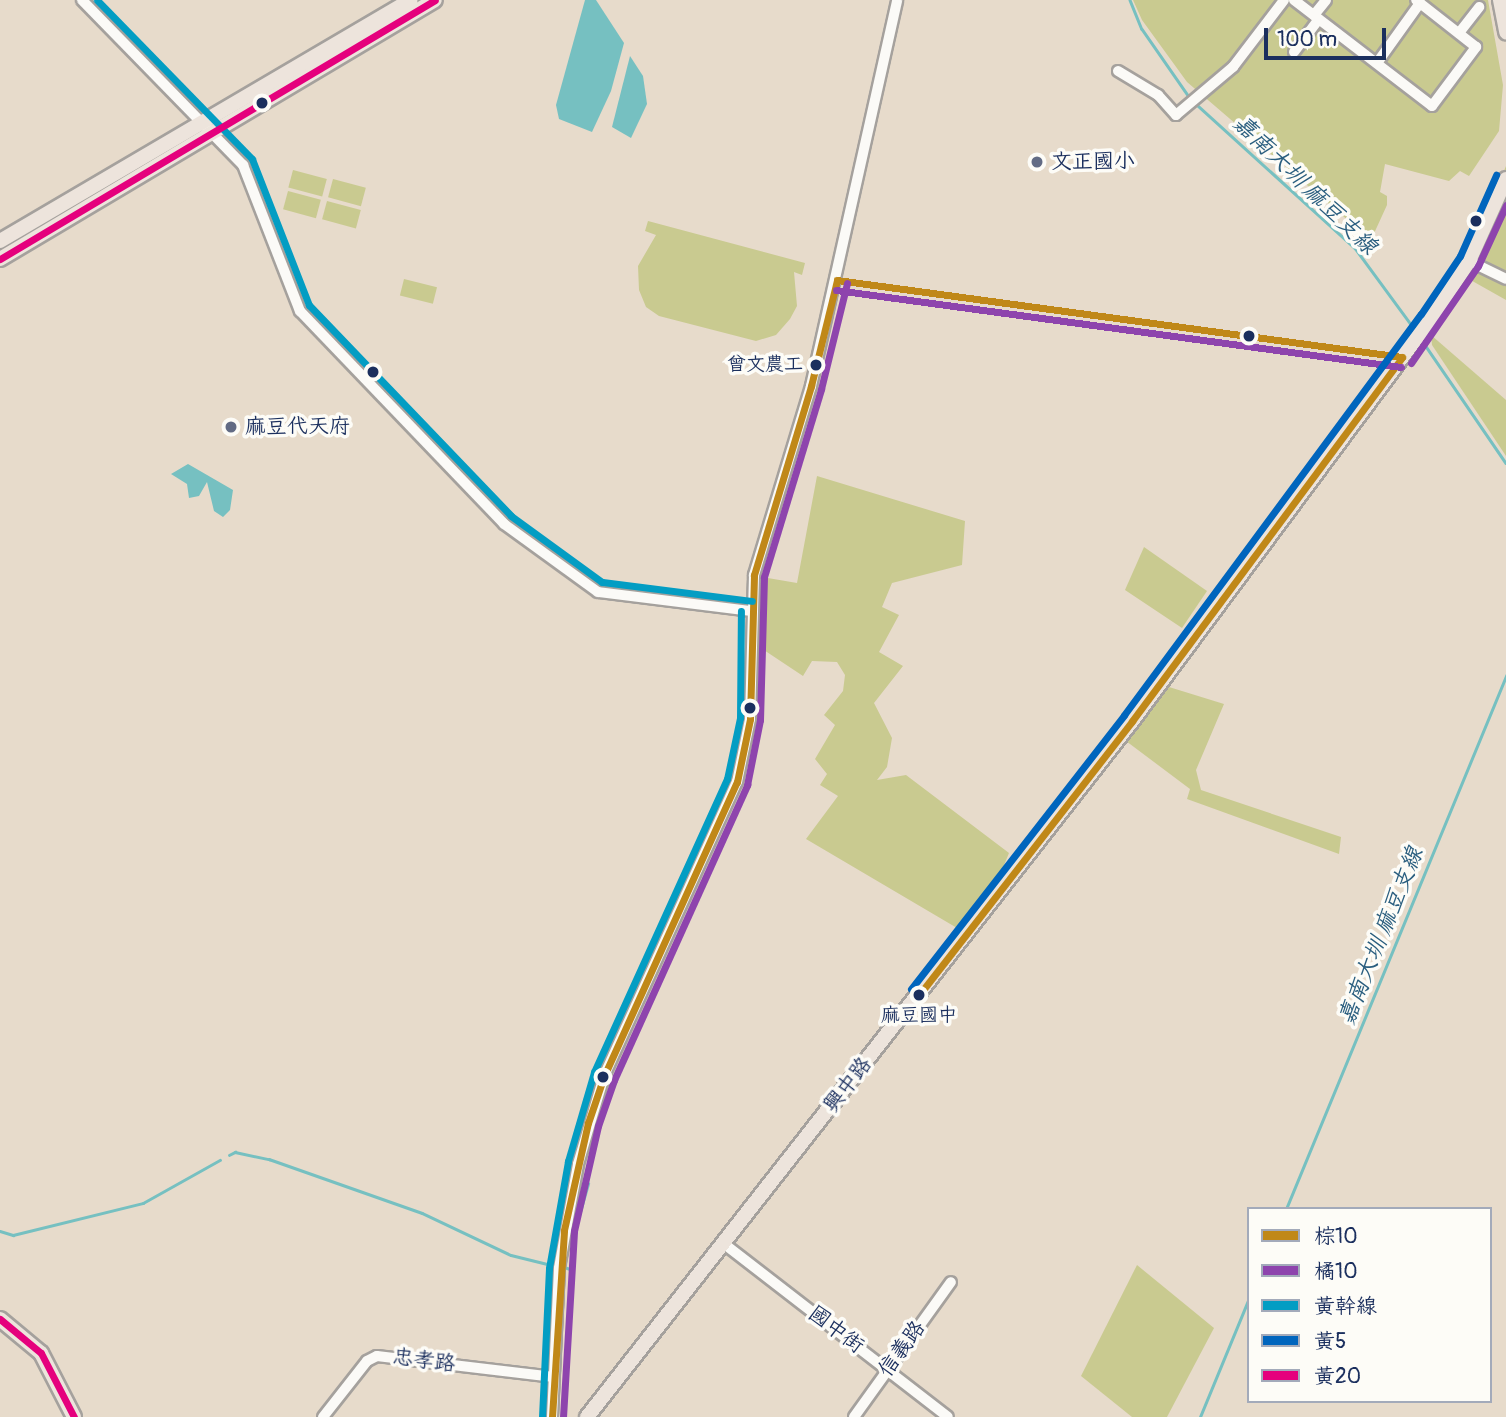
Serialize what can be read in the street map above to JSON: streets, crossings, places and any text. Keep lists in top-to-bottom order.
{
  "streets": {
    "main road": ["興中路"],
    "street": ["國中街", "信義路", "忠孝路"]
  },
  "crossings": [
    ["興中路", "國中街"],
    ["國中街", "信義路"]
  ],
  "water": ["嘉南大圳 麻豆支線"],
  "places": [
    "文正國小",
    "曾文農工",
    "麻豆代天府",
    "麻豆國中"
  ],
  "lines": [
    "transit line 黃幹線",
    "transit line 黃20",
    "transit line 黃5",
    "transit line 橘10",
    "transit line 棕10"
  ],
  "legend": [
    "棕10",
    "橘10",
    "黃幹線",
    "黃5",
    "黃20"
  ],
  "scale_bar": "100 m"
}
